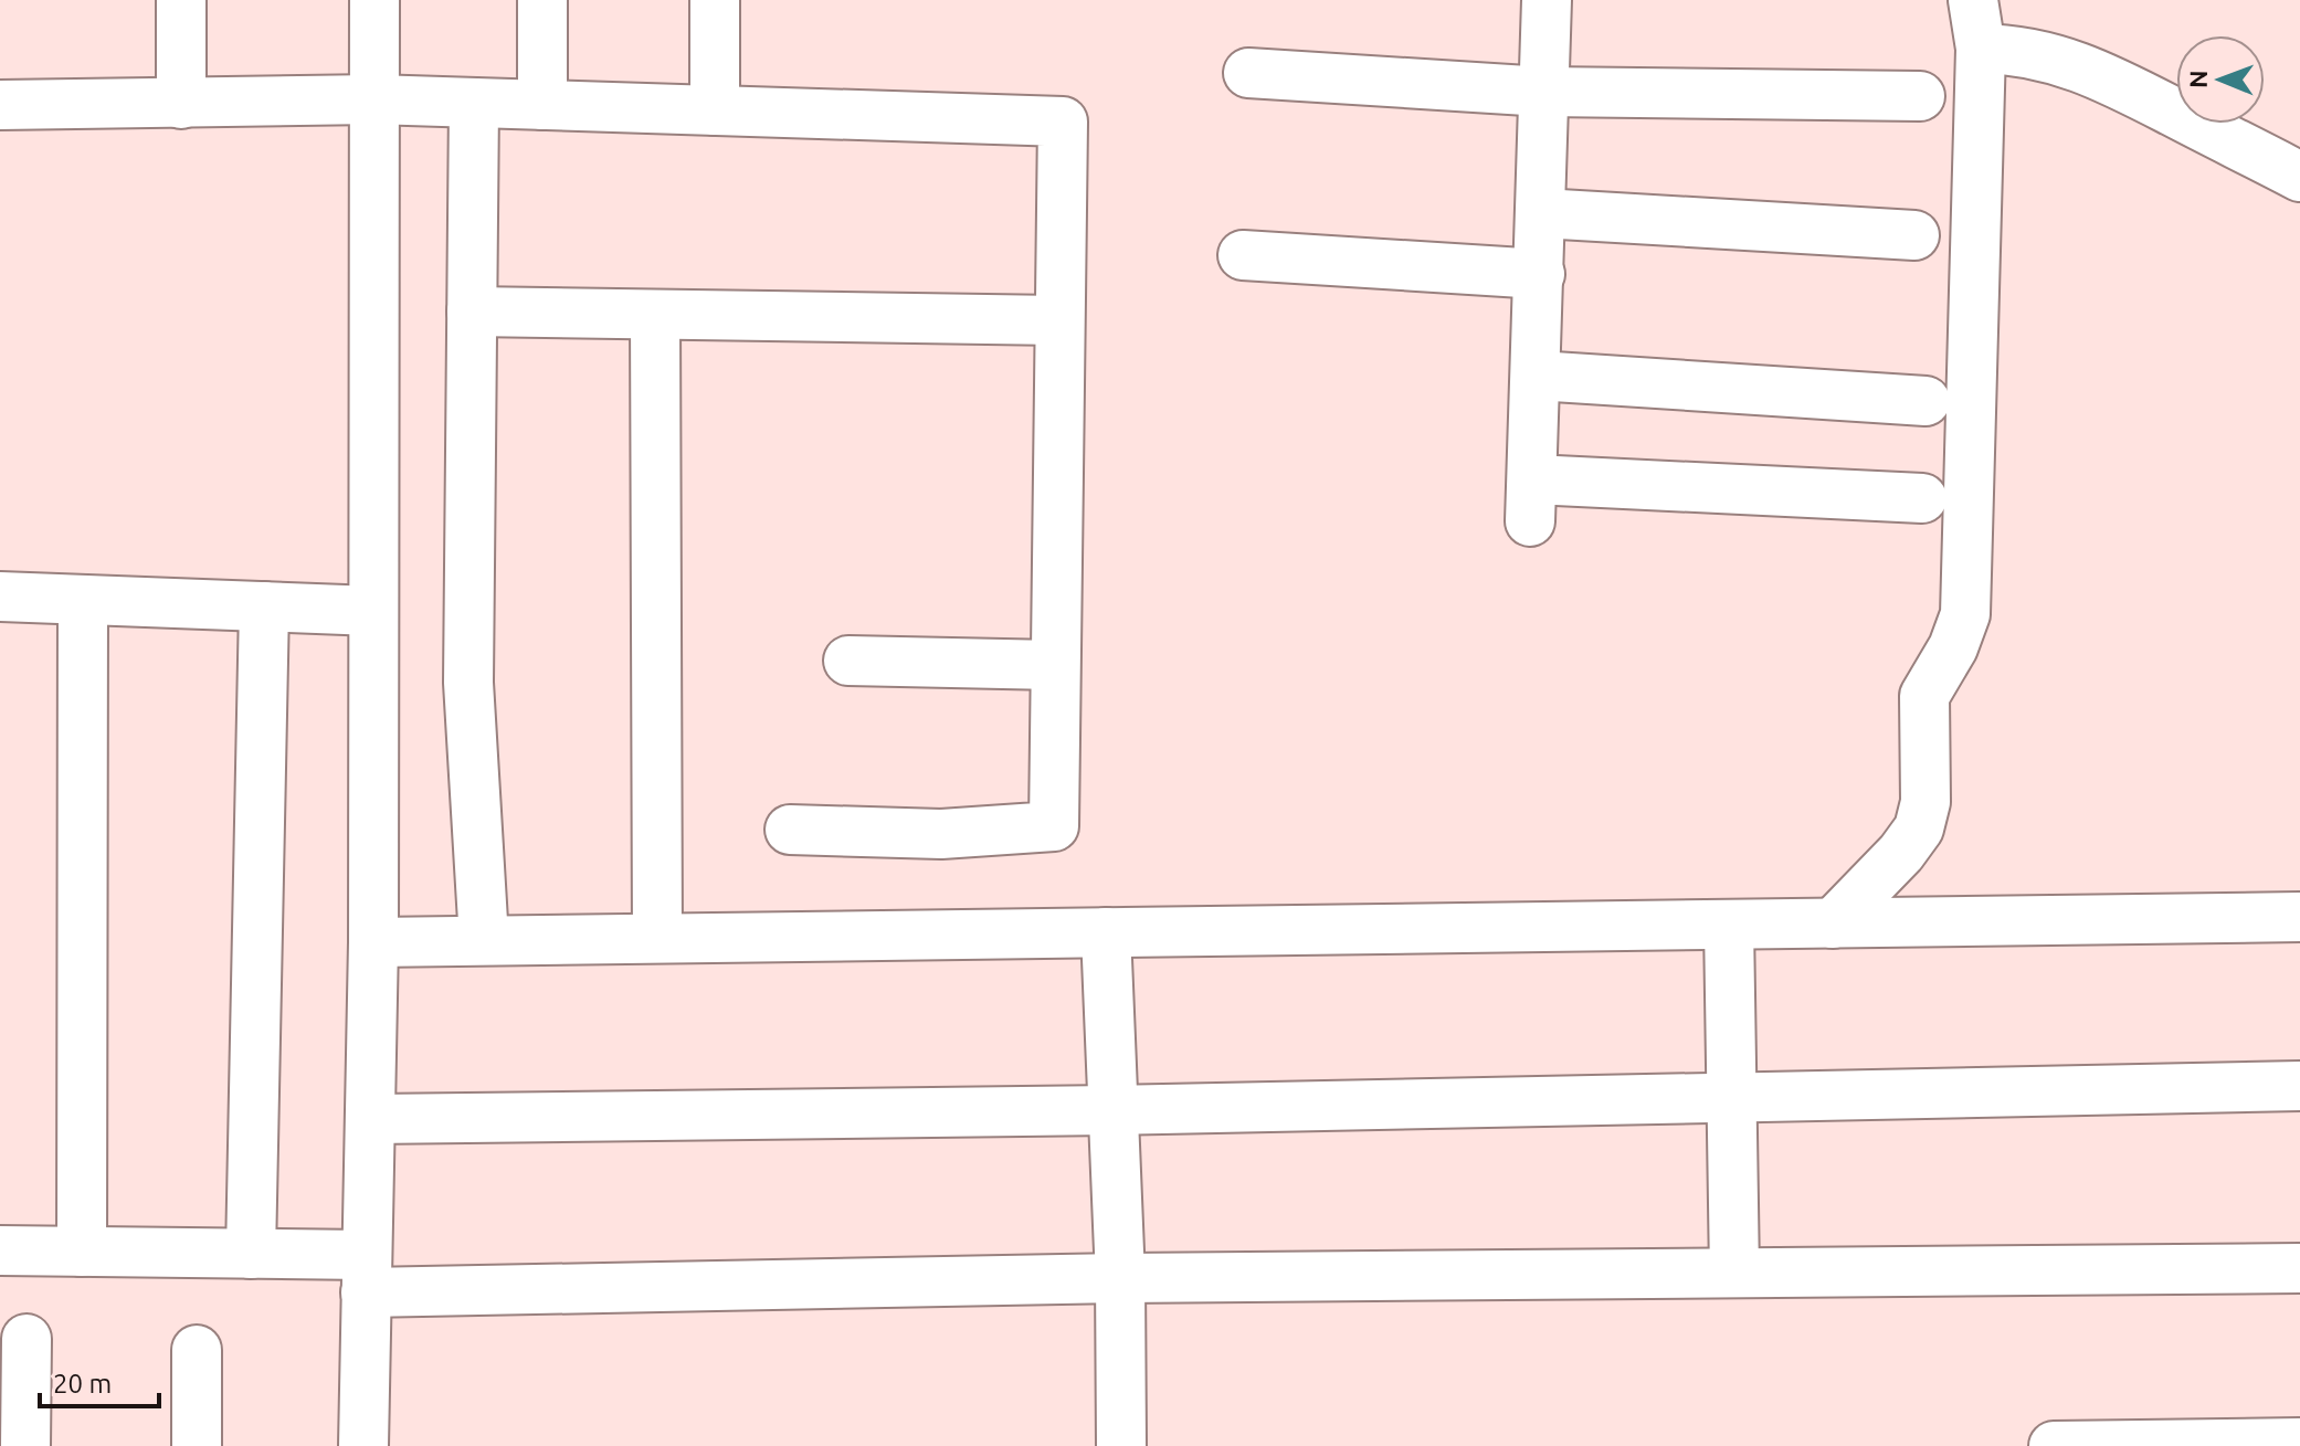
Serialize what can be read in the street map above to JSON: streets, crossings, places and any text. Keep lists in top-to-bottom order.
{
  "scale_bar": "20 m",
  "north": "left"
}
